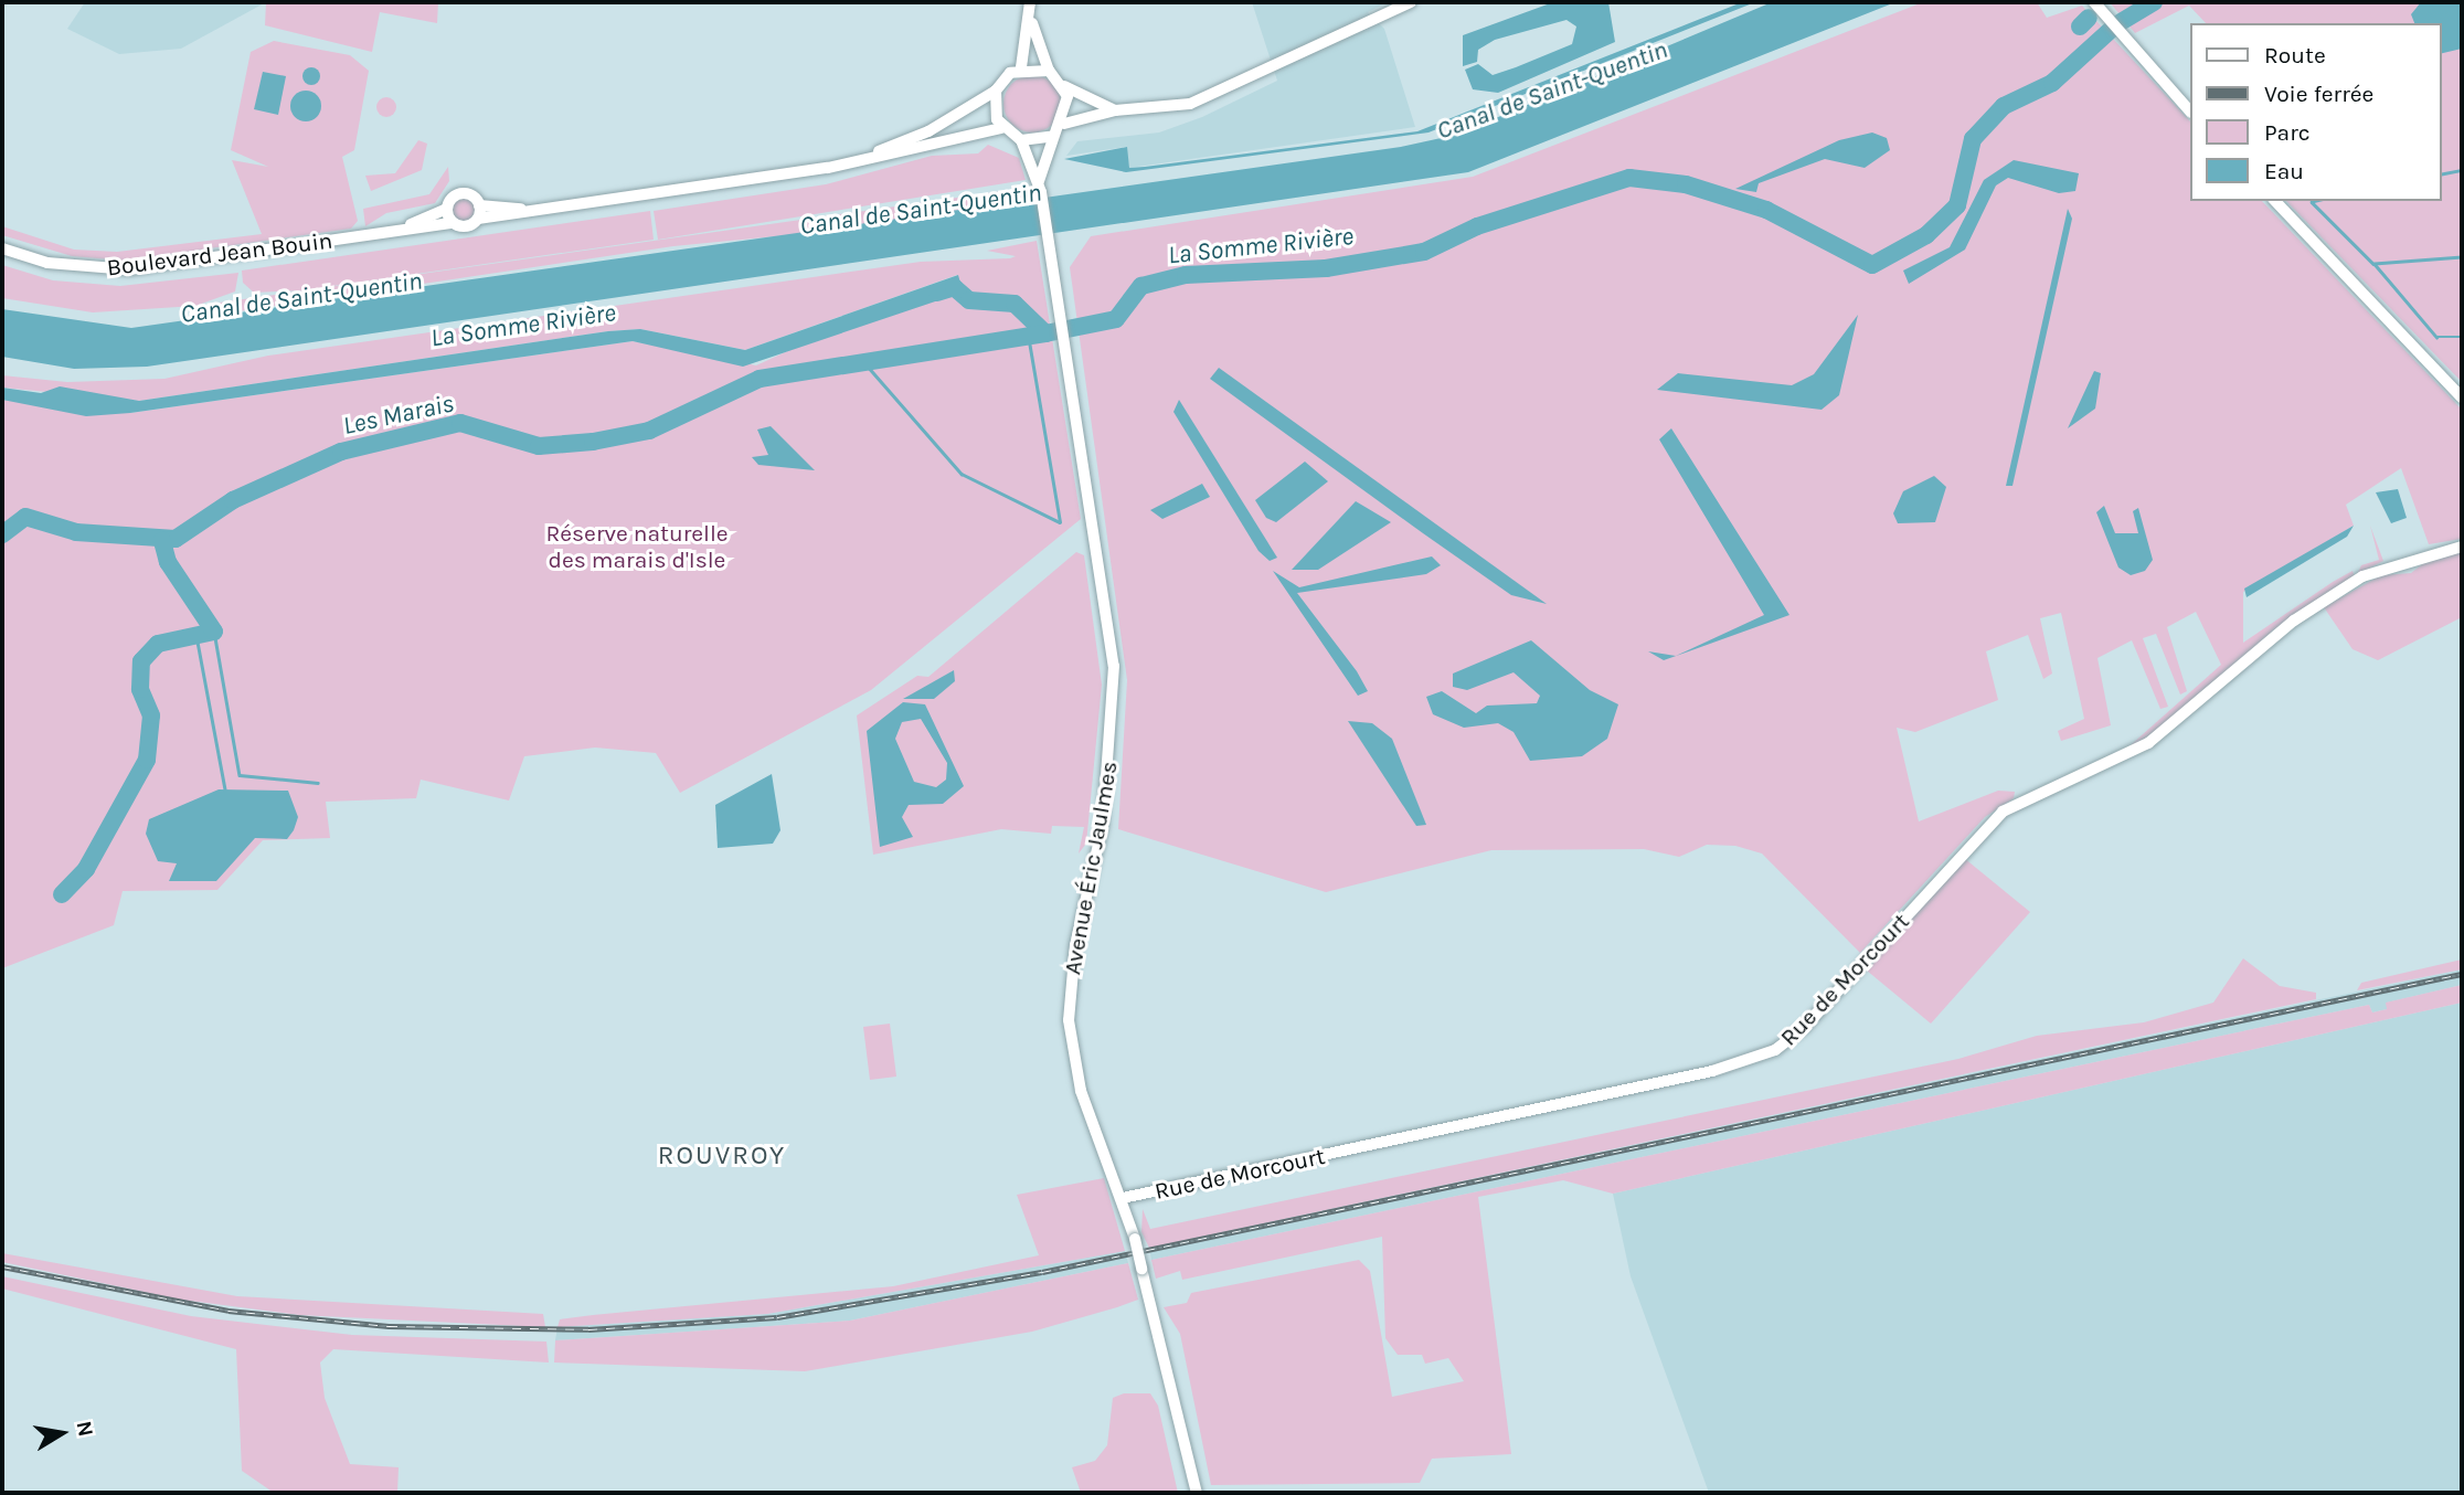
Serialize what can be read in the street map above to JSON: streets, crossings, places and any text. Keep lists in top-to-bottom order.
{
  "streets": {
    "street": ["Boulevard Jean Bouin", "Avenue Éric Jaulmes", "Rue de Morcourt"]
  },
  "crossings": [
    ["Avenue Éric Jaulmes", "Rue de Morcourt"]
  ],
  "districts": ["ROUVROY"],
  "water": ["Canal de Saint-Quentin", "La Somme Rivière", "Les Marais"],
  "parks": ["Réserve naturelle des marais d'Isle"],
  "legend": [
    "Route",
    "Voie ferrée",
    "Parc",
    "Eau"
  ],
  "north": "right"
}
